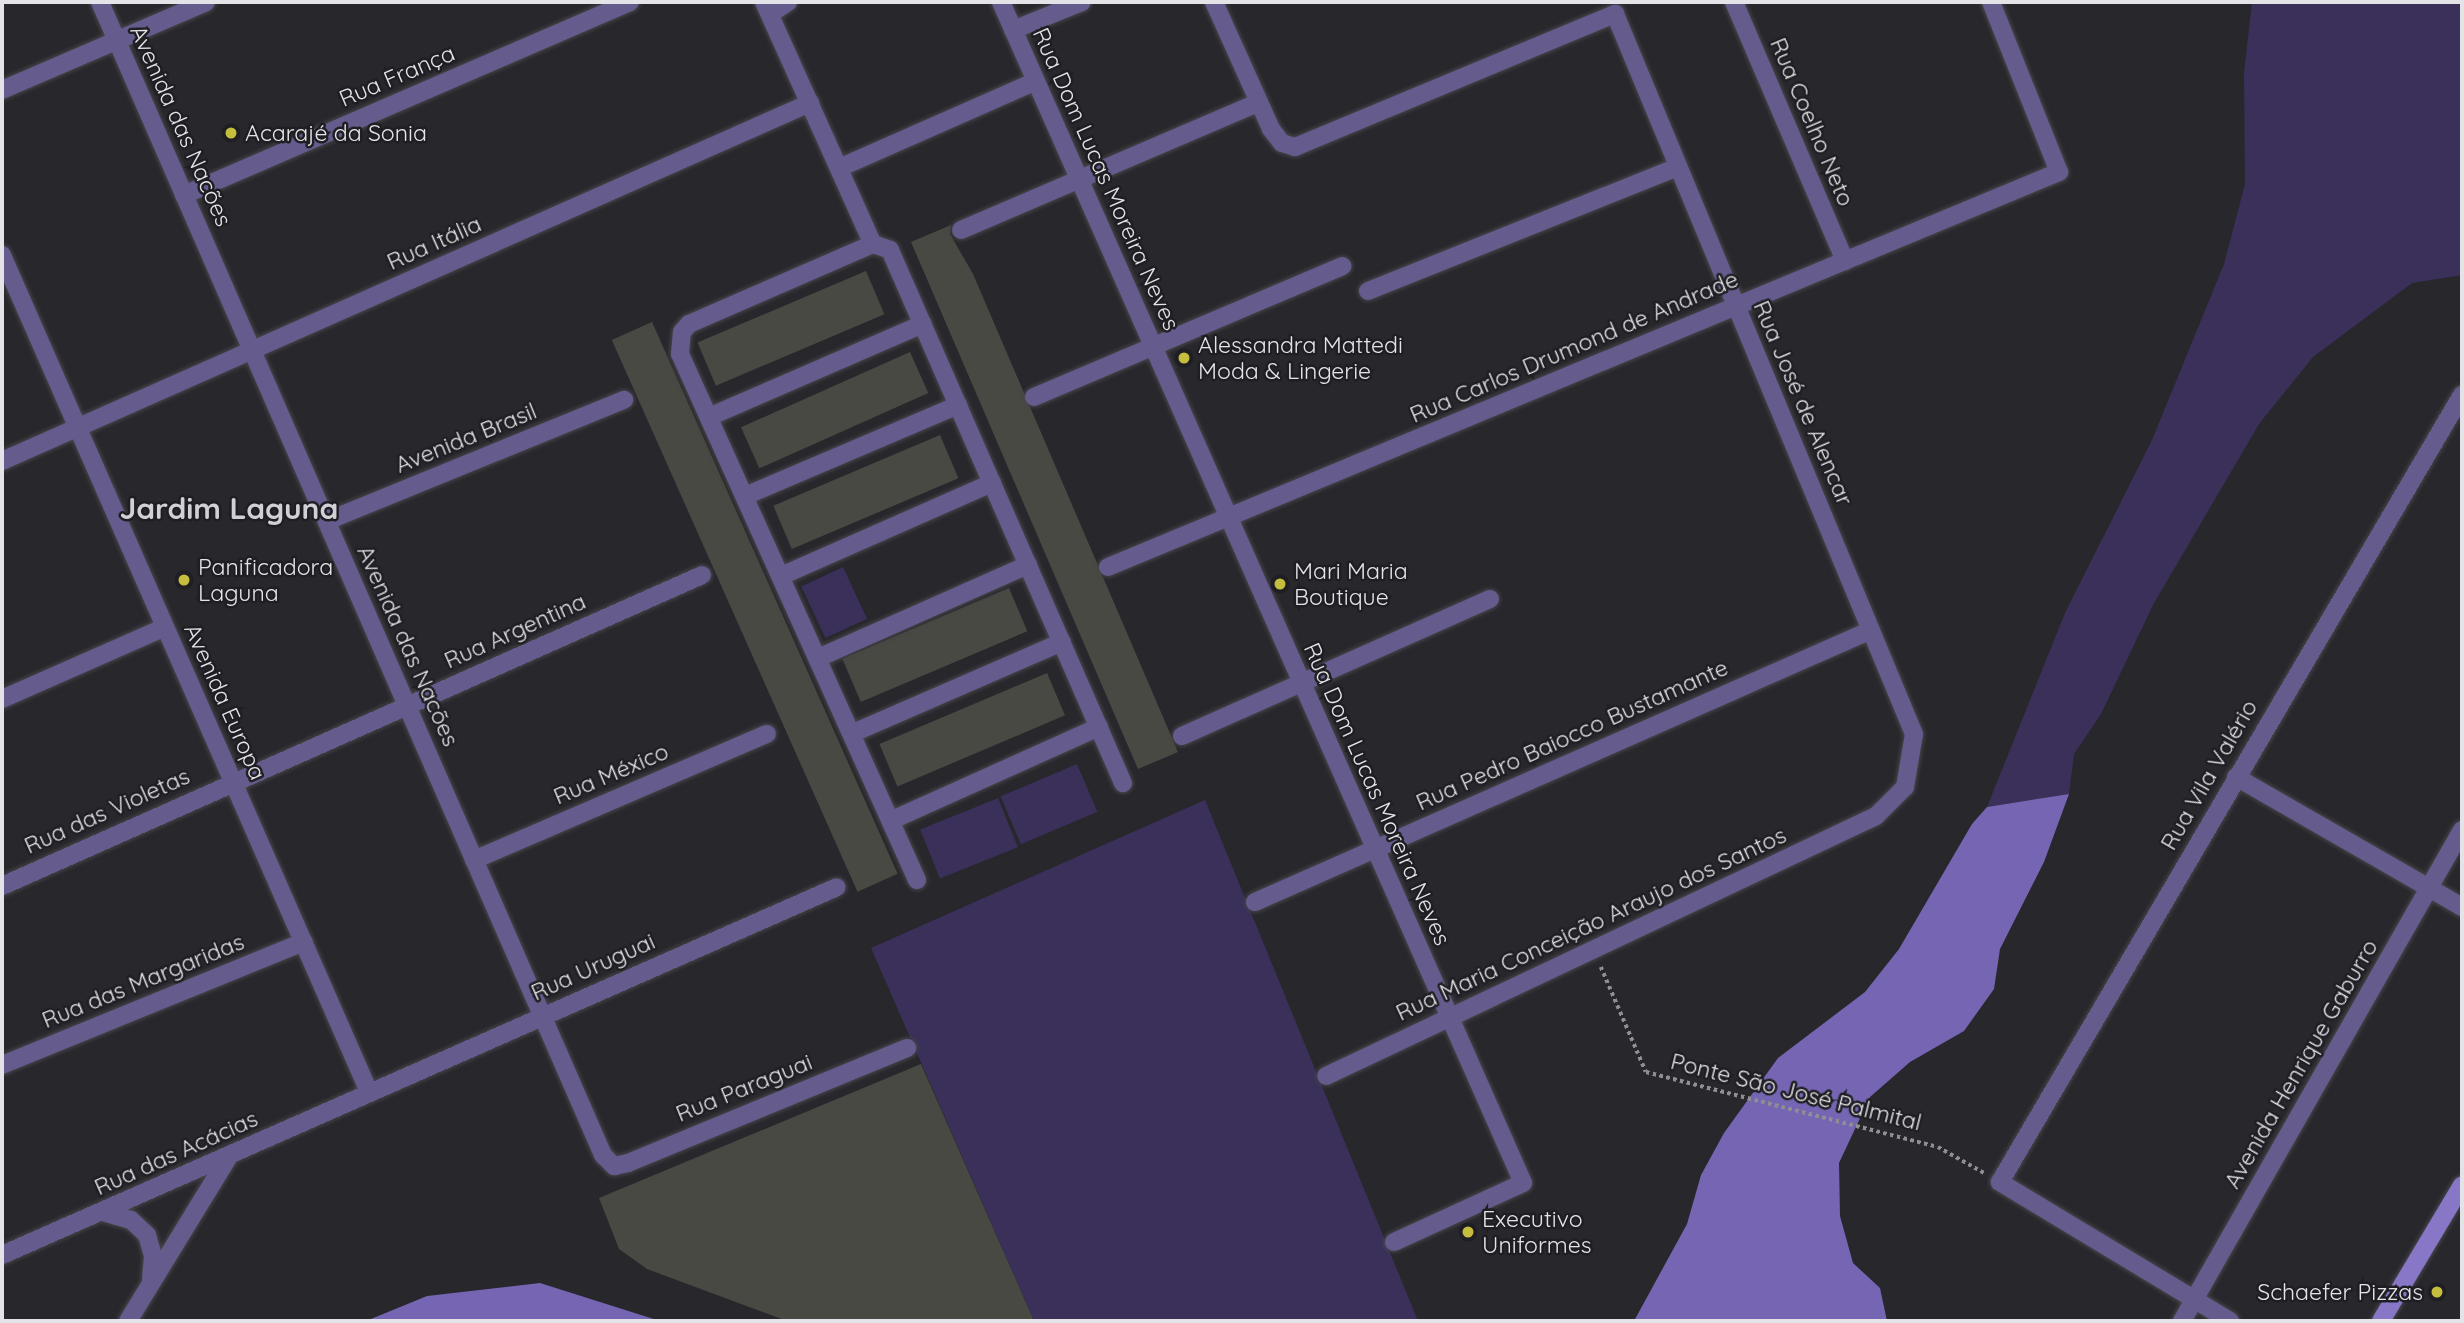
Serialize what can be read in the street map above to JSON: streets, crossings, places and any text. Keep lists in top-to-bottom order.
{
  "streets": {
    "street": [
      "Rua França",
      "Rua Coelho Neto",
      "Avenida das Nacões",
      "Rua Dom Lucas Moreira Neves",
      "Rua Itália",
      "Rua Carlos Drumond de Andrade",
      "Rua José de Alencar",
      "Avenida Brasil",
      "Rua Argentina",
      "Avenida Europa",
      "Rua Pedro Baiocco Bustamante",
      "Rua México",
      "Rua Vila Valério",
      "Rua das Violetas",
      "Rua Maria Conceição Araujo dos Santos",
      "Rua Uruguai",
      "Rua das Margaridas",
      "Avenida Henrique Gaburro",
      "Rua Paraguai",
      "Rua das Acácias"
    ],
    "path": ["Ponte São José Palmital"]
  },
  "crossings": [
    ["Rua França", "Avenida das Nacões"],
    ["Rua Coelho Neto", "Rua Carlos Drumond de Andrade"],
    ["Avenida das Nacões", "Rua Itália"],
    ["Avenida das Nacões", "Avenida Brasil"],
    ["Avenida das Nacões", "Rua Argentina"],
    ["Avenida das Nacões", "Rua México"],
    ["Avenida das Nacões", "Rua Uruguai"],
    ["Avenida das Nacões", "Rua Paraguai"],
    ["Rua Dom Lucas Moreira Neves", "Rua Carlos Drumond de Andrade"],
    ["Rua Dom Lucas Moreira Neves", "Rua Pedro Baiocco Bustamante"],
    ["Rua Dom Lucas Moreira Neves", "Rua Maria Conceição Araujo dos Santos"],
    ["Rua Itália", "Avenida Europa"],
    ["Rua Carlos Drumond de Andrade", "Rua José de Alencar"],
    ["Rua José de Alencar", "Rua Pedro Baiocco Bustamante"],
    ["Rua José de Alencar", "Rua Maria Conceição Araujo dos Santos"],
    ["Rua Argentina", "Avenida Europa"],
    ["Rua Argentina", "Rua das Violetas"],
    ["Avenida Europa", "Rua das Violetas"],
    ["Avenida Europa", "Rua Uruguai"],
    ["Avenida Europa", "Rua das Margaridas"],
    ["Avenida Europa", "Rua das Acácias"],
    ["Rua Vila Valério", "Ponte São José Palmital"],
    ["Rua Maria Conceição Araujo dos Santos", "Ponte São José Palmital"],
    ["Rua Uruguai", "Rua das Acácias"]
  ],
  "districts": ["Jardim Laguna"],
  "places": [
    "Acarajé da Sonia",
    "Alessandra Mattedi Moda & Lingerie",
    "Panificadora Laguna",
    "Mari Maria Boutique",
    "Executivo Uniformes",
    "Schaefer Pizzas"
  ]
}
